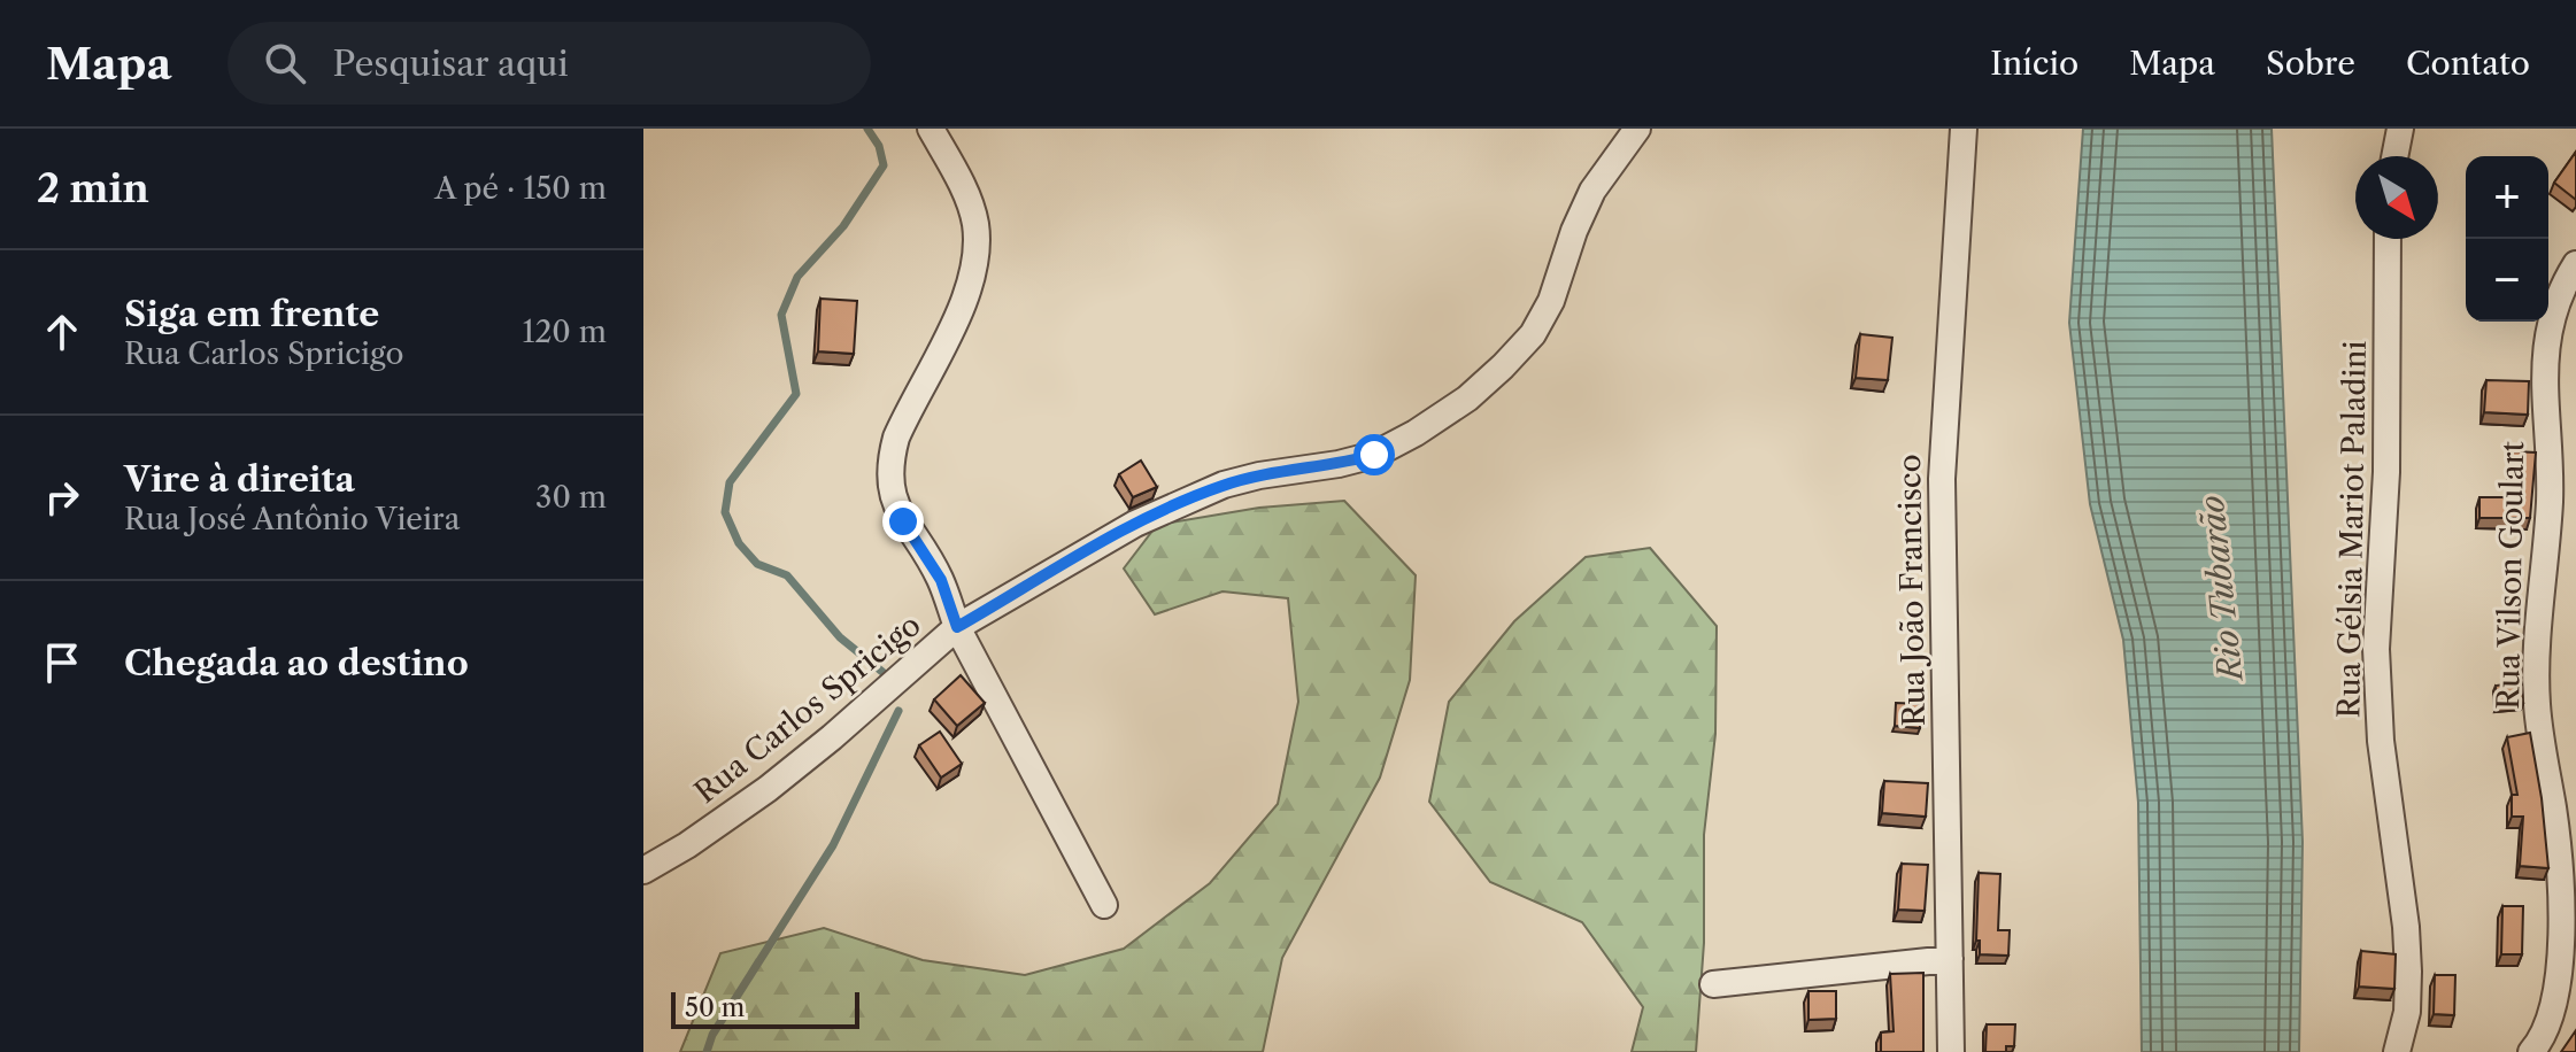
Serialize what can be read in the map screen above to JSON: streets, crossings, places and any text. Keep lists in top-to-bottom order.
{
  "streets": {
    "street": [
      "Rua Gélsia Mariot Paladini",
      "Rua Vilson Goulart",
      "Rua João Francisco",
      "Rua Carlos Spricigo"
    ]
  },
  "water": ["Rio Tubarão"],
  "scale_bar": "50 m",
  "north": "bottom right",
  "page": {
    "header": "Mapa",
    "search": "Pesquisar aqui",
    "nav": [
      "Início",
      "Mapa",
      "Sobre",
      "Contato"
    ],
    "heading": ["2 min", "A pé · 150 m"],
    "map_buttons": ["+", "−"],
    "list": [
      ["Siga em frente", "Rua Carlos Spricigo", "120 m"],
      ["Vire à direita", "Rua José Antônio Vieira", "30 m"],
      "Chegada ao destino"
    ],
    "scale": "50 m"
  }
}
